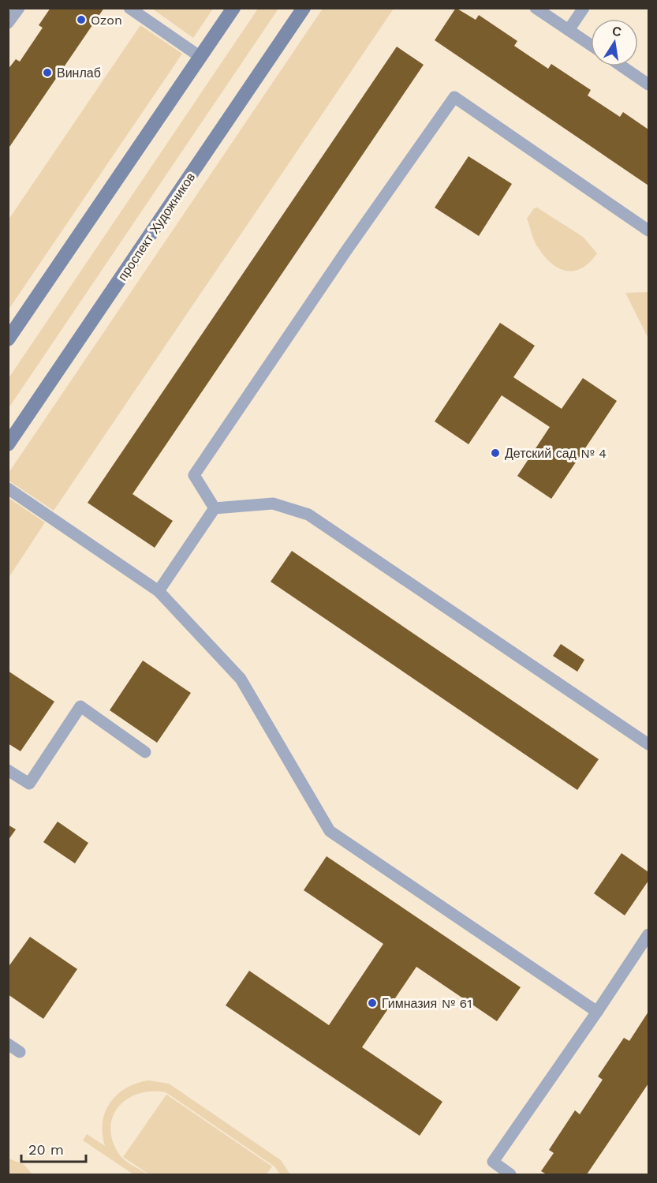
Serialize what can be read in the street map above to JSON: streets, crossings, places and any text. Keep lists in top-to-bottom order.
{
  "streets": {
    "street": ["проспект Художников"]
  },
  "places": [
    "Ozon",
    "Винлаб",
    "Детский сад № 4",
    "Гимназия № 61"
  ],
  "scale_bar": "20 m",
  "north": "top"
}
